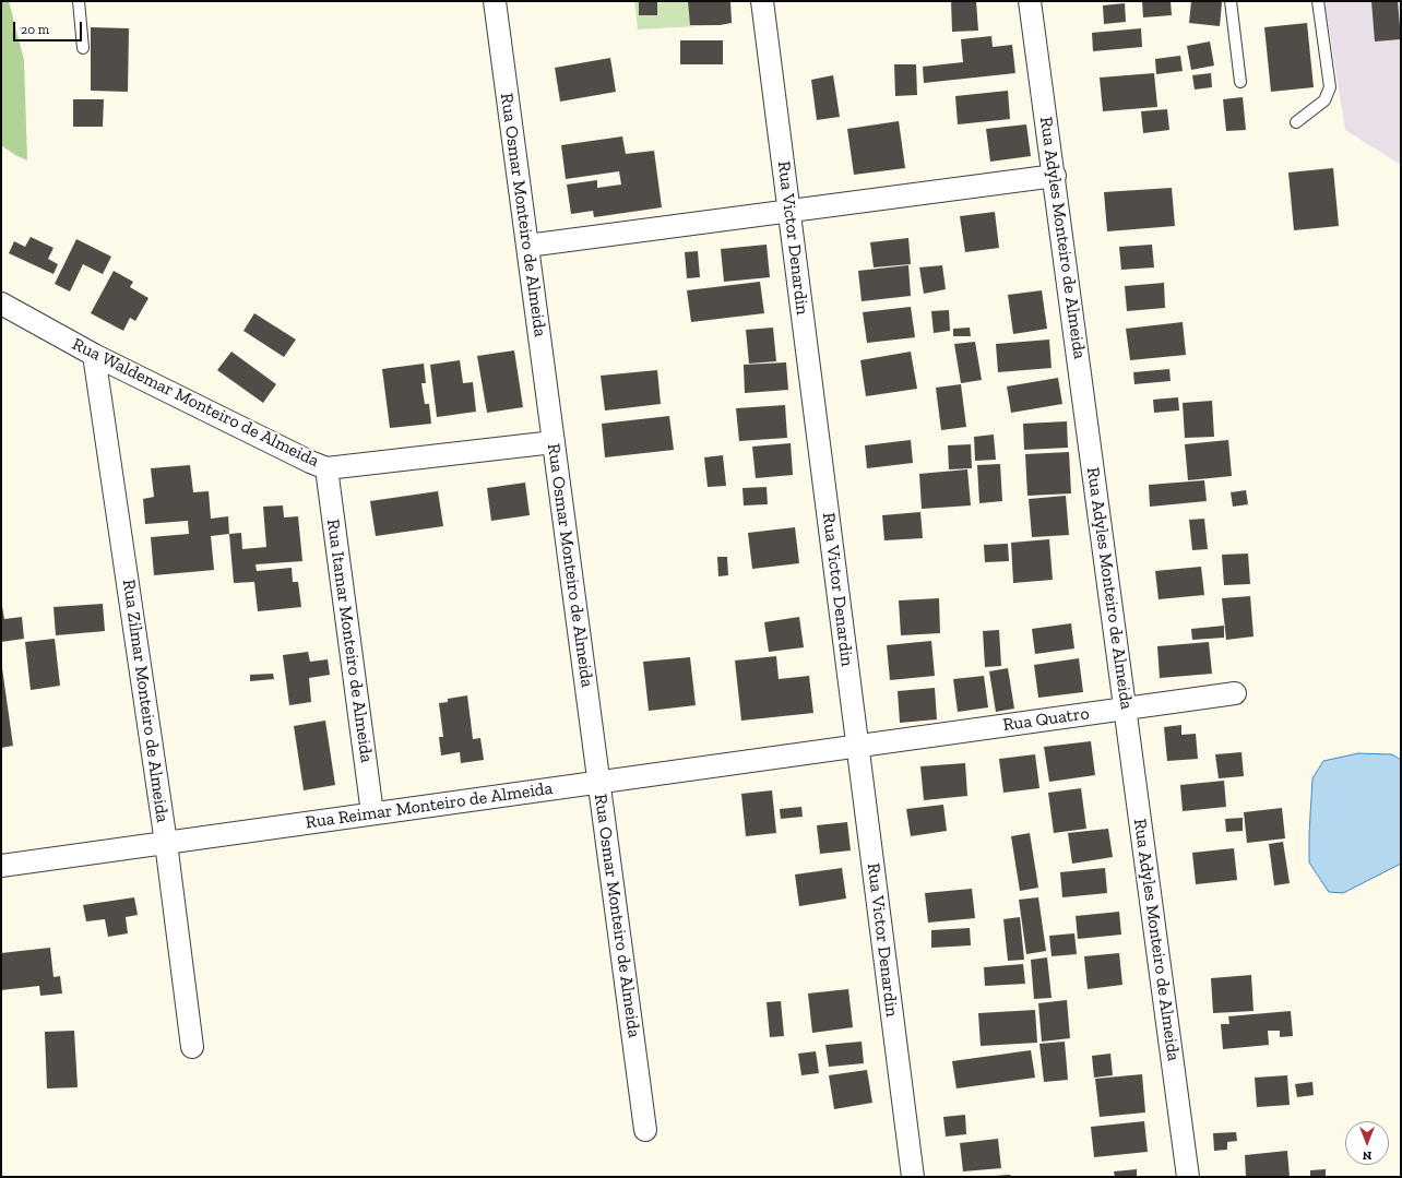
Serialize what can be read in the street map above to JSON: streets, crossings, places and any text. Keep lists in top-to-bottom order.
{
  "streets": {
    "street": [
      "Rua Osmar Monteiro de Almeida",
      "Rua Victor Denardin",
      "Rua Adyles Monteiro de Almeida",
      "Rua Waldemar Monteiro de Almeida",
      "Rua Itamar Monteiro de Almeida",
      "Rua Zilmar Monteiro de Almeida",
      "Rua Quatro",
      "Rua Reimar Monteiro de Almeida"
    ]
  },
  "crossings": [
    ["Rua Osmar Monteiro de Almeida", "Rua Waldemar Monteiro de Almeida"],
    ["Rua Osmar Monteiro de Almeida", "Rua Reimar Monteiro de Almeida"],
    ["Rua Victor Denardin", "Rua Quatro"],
    ["Rua Victor Denardin", "Rua Reimar Monteiro de Almeida"],
    ["Rua Adyles Monteiro de Almeida", "Rua Quatro"],
    ["Rua Waldemar Monteiro de Almeida", "Rua Itamar Monteiro de Almeida"],
    ["Rua Waldemar Monteiro de Almeida", "Rua Zilmar Monteiro de Almeida"],
    ["Rua Itamar Monteiro de Almeida", "Rua Reimar Monteiro de Almeida"],
    ["Rua Zilmar Monteiro de Almeida", "Rua Reimar Monteiro de Almeida"],
    ["Rua Quatro", "Rua Reimar Monteiro de Almeida"]
  ],
  "scale_bar": "20 m",
  "north": "bottom"
}
